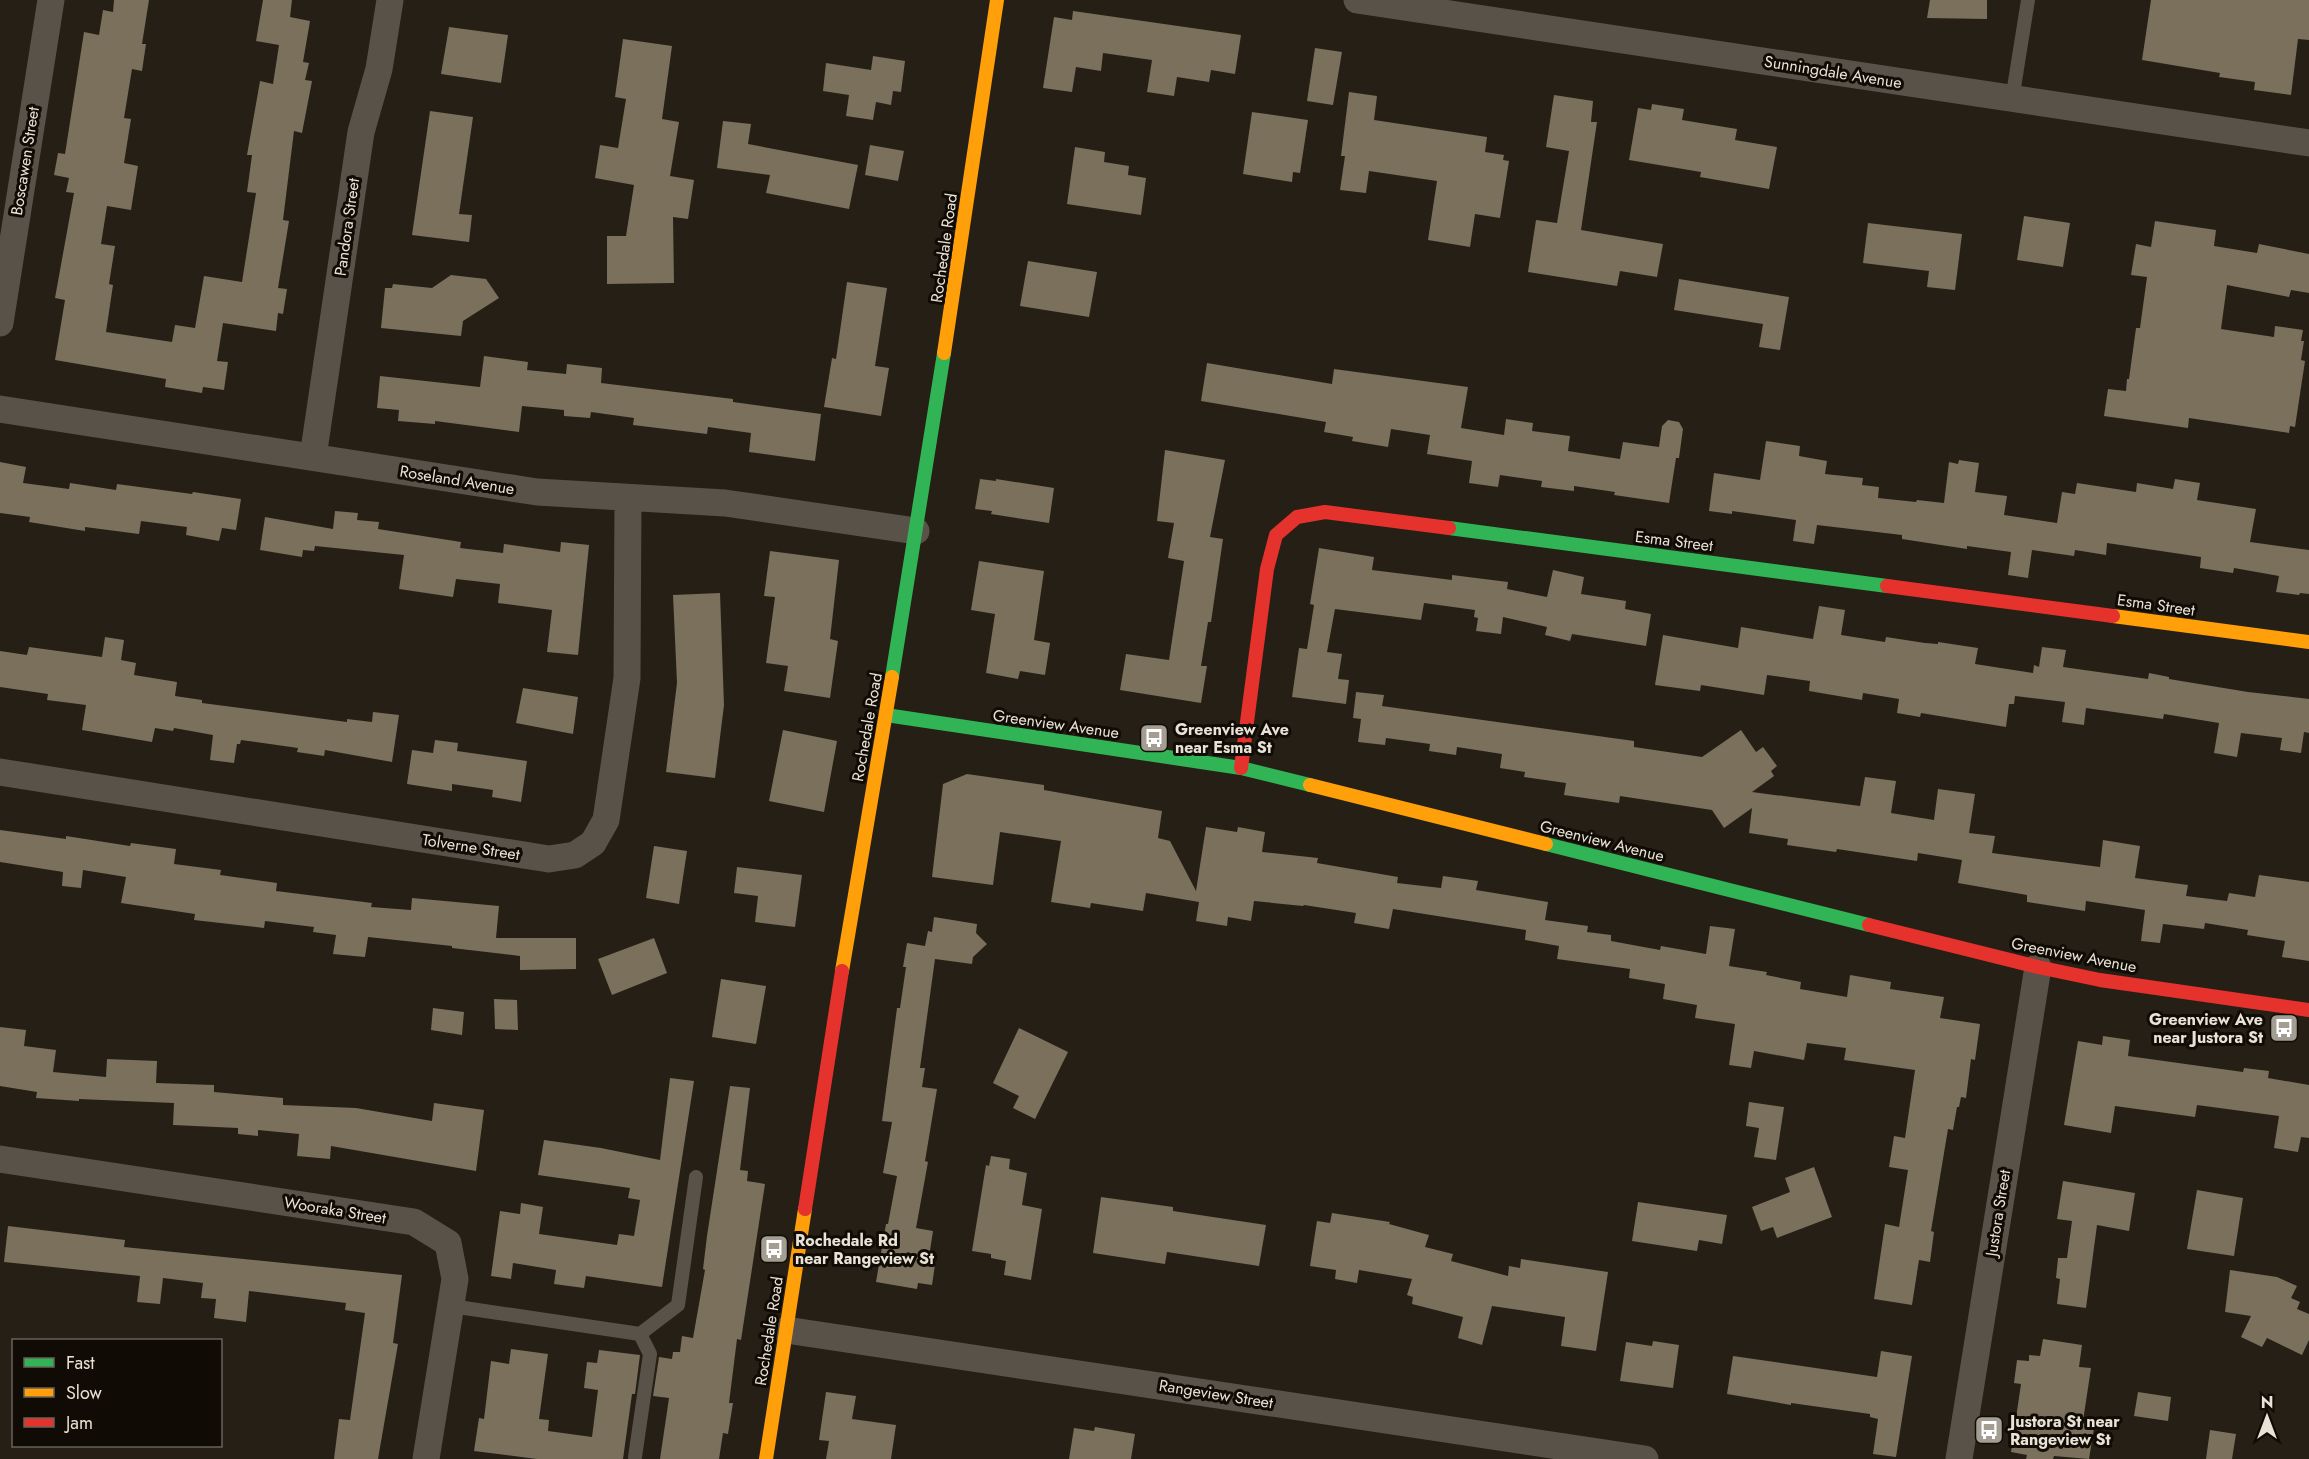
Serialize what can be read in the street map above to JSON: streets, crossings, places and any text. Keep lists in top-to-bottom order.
{
  "streets": {
    "street": [
      "Sunningdale Avenue",
      "Boscawen Street",
      "Pandora Street",
      "Rochedale Road",
      "Roseland Avenue",
      "Esma Street",
      "Greenview Avenue",
      "Tolverne Street",
      "Wooraka Street",
      "Justora Street",
      "Rangeview Street"
    ]
  },
  "crossings": [
    ["Pandora Street", "Roseland Avenue"],
    ["Rochedale Road", "Roseland Avenue"],
    ["Rochedale Road", "Greenview Avenue"],
    ["Rochedale Road", "Rangeview Street"],
    ["Roseland Avenue", "Tolverne Street"],
    ["Esma Street", "Greenview Avenue"],
    ["Greenview Avenue", "Justora Street"]
  ],
  "places": {
    "bus stop": [
      "Greenview Ave near Esma St",
      "Greenview Ave near Justora St",
      "Rochedale Rd near Rangeview St",
      "Justora St near Rangeview St"
    ]
  },
  "legend": ["Fast", "Slow", "Jam"],
  "north": "top"
}
